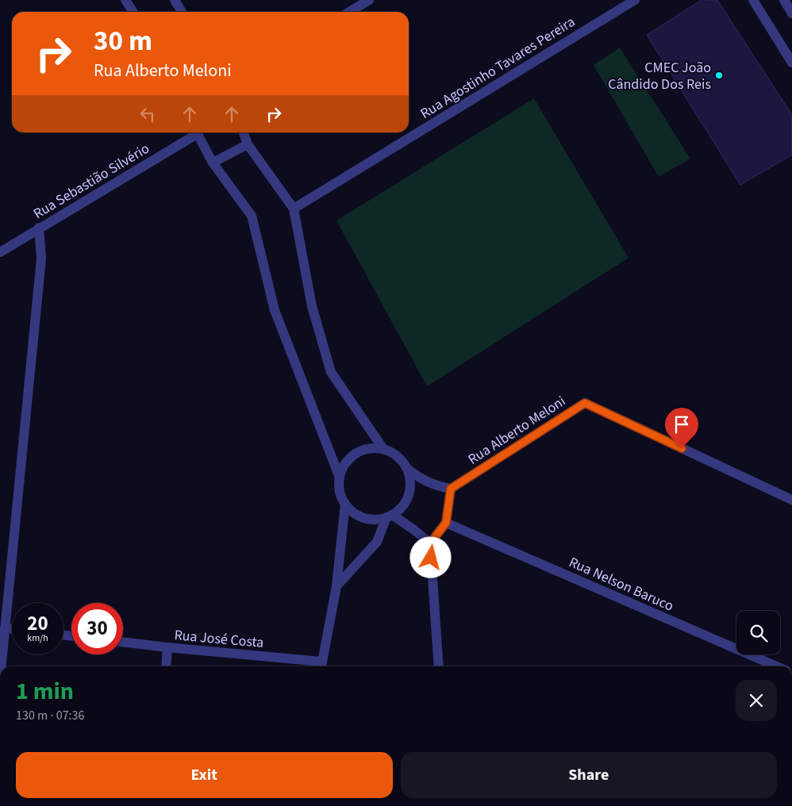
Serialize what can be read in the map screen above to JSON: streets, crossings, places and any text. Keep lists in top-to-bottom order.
{
  "streets": {
    "street": [
      "Rua Agostinho Tavares Pereira",
      "Rua Sebastião Silvério",
      "Rua Alberto Meloni",
      "Rua Nelson Baruco",
      "Rua José Costa"
    ]
  },
  "places": ["CMEC João Cândido Dos Reis"],
  "page": {
    "turn": ["30 m", "Rua Alberto Meloni"],
    "speed": "20 km/h",
    "limit": "30",
    "heading": ["1 min", "130 m · 07:36"],
    "buttons": ["Exit", "Share"]
  }
}
